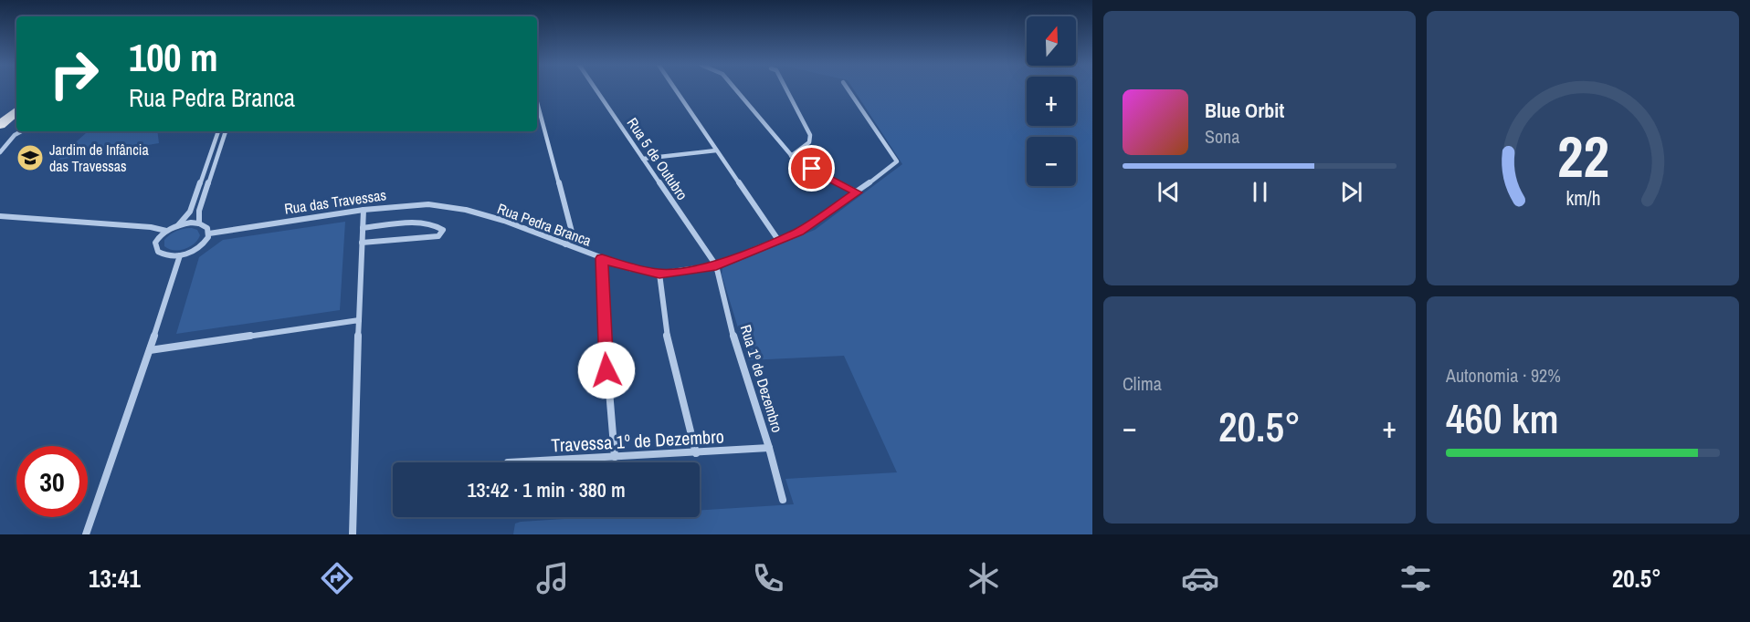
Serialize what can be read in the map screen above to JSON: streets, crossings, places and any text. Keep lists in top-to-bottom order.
{
  "streets": {
    "street": [
      "Rua 5 de Outubro",
      "Rua das Travessas",
      "Rua Pedra Branca",
      "Rua 1º de Dezembro",
      "Travessa 1º de Dezembro"
    ]
  },
  "crossings": [
    ["Rua 5 de Outubro", "Rua Pedra Branca"],
    ["Rua 5 de Outubro", "Rua 1º de Dezembro"],
    ["Rua das Travessas", "Rua Pedra Branca"],
    ["Rua Pedra Branca", "Rua 1º de Dezembro"],
    ["Rua 1º de Dezembro", "Travessa 1º de Dezembro"]
  ],
  "places": {
    "school or university": ["Jardim de Infância das Travessas"]
  },
  "north": "top",
  "page": {
    "map_buttons": ["+", "−"],
    "turn": ["100 m", "Rua Pedra Branca"],
    "song": ["Blue Orbit", "Sona"],
    "tile": [
      "Clima",
      ["Autonomia · 92%", "460 km"]
    ],
    "heat": ["−", "20.5°", "+"],
    "limit": "30",
    "trip": "13:42 · 1 min · 380 m",
    "tabs": ["13:41", "20.5°"],
    "gauge": ["22", "km/h"]
  }
}
